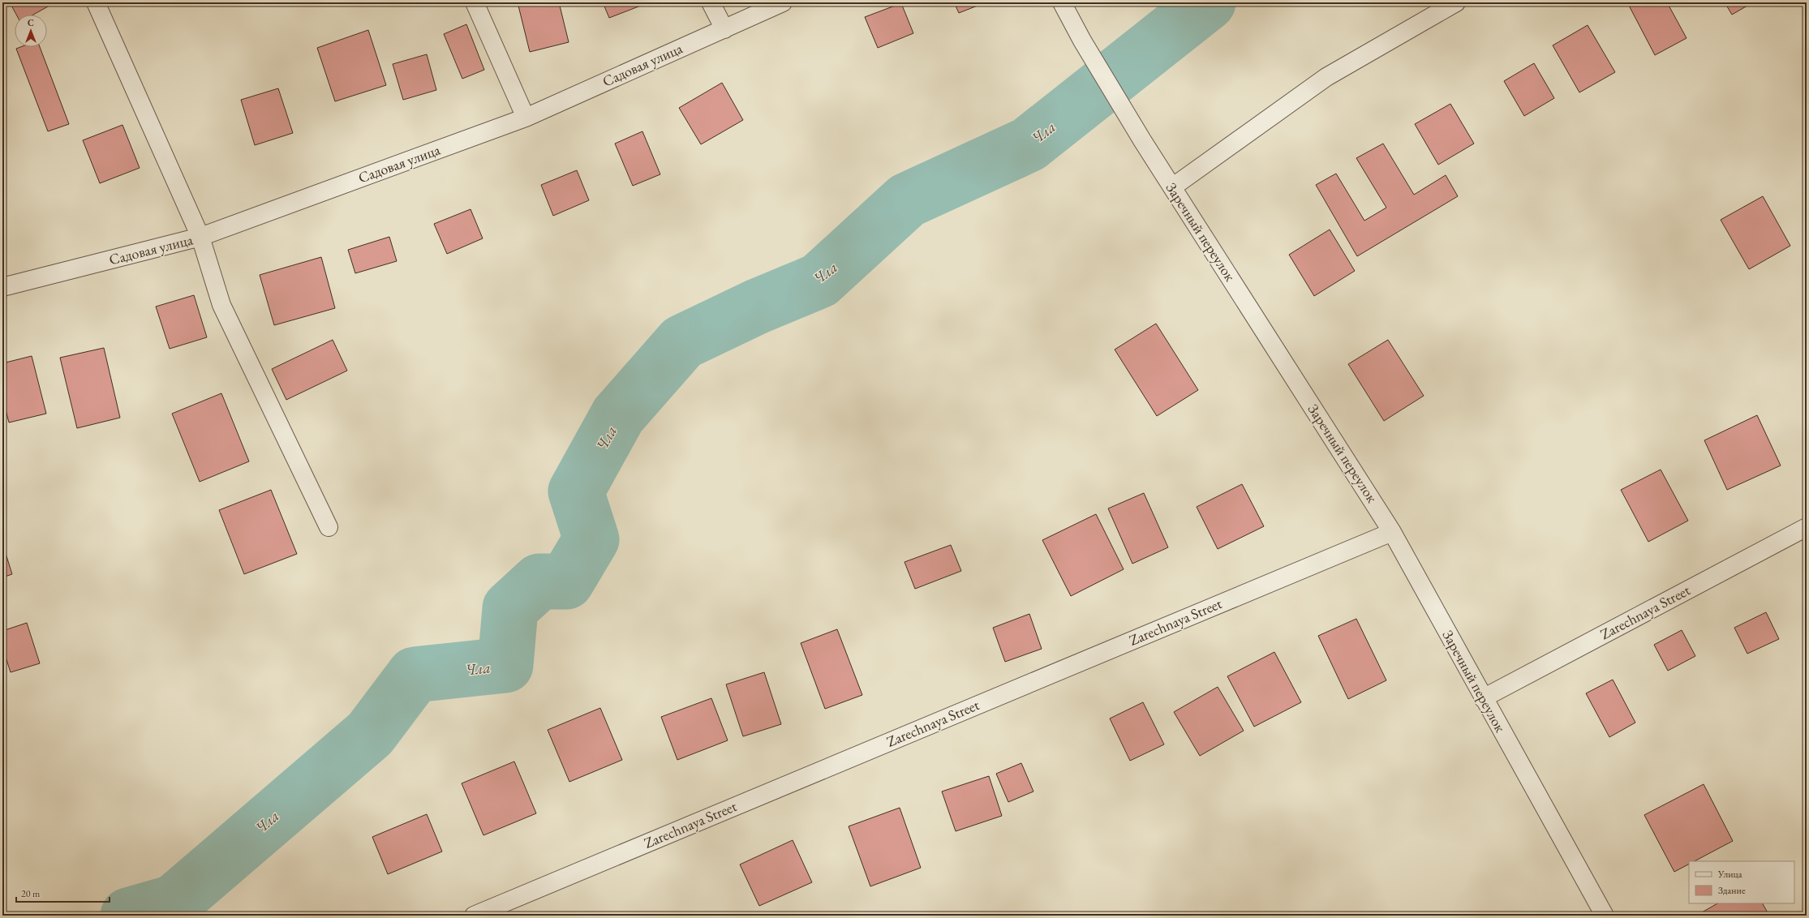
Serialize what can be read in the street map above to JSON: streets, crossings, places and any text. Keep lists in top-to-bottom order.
{
  "streets": {
    "street": ["Садовая улица", "Заречный переулок", "Zarechnaya Street"]
  },
  "crossings": [
    ["Заречный переулок", "Zarechnaya Street"]
  ],
  "water": ["Чла"],
  "legend": ["Улица", "Здание"],
  "scale_bar": "20 m",
  "north": "top"
}
